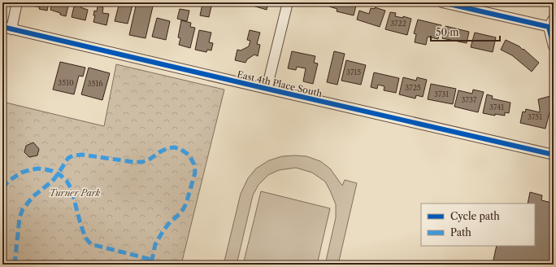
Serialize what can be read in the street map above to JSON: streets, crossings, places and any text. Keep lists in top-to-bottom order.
{
  "streets": {
    "street": ["East 4th Place South"]
  },
  "parks": ["Turner Park"],
  "house_numbers": [
    "3722",
    "3715",
    "3510",
    "3516",
    "3725",
    "3731",
    "3737",
    "3741",
    "3751"
  ],
  "legend": ["Cycle path", "Path"],
  "scale_bar": "50 m"
}
